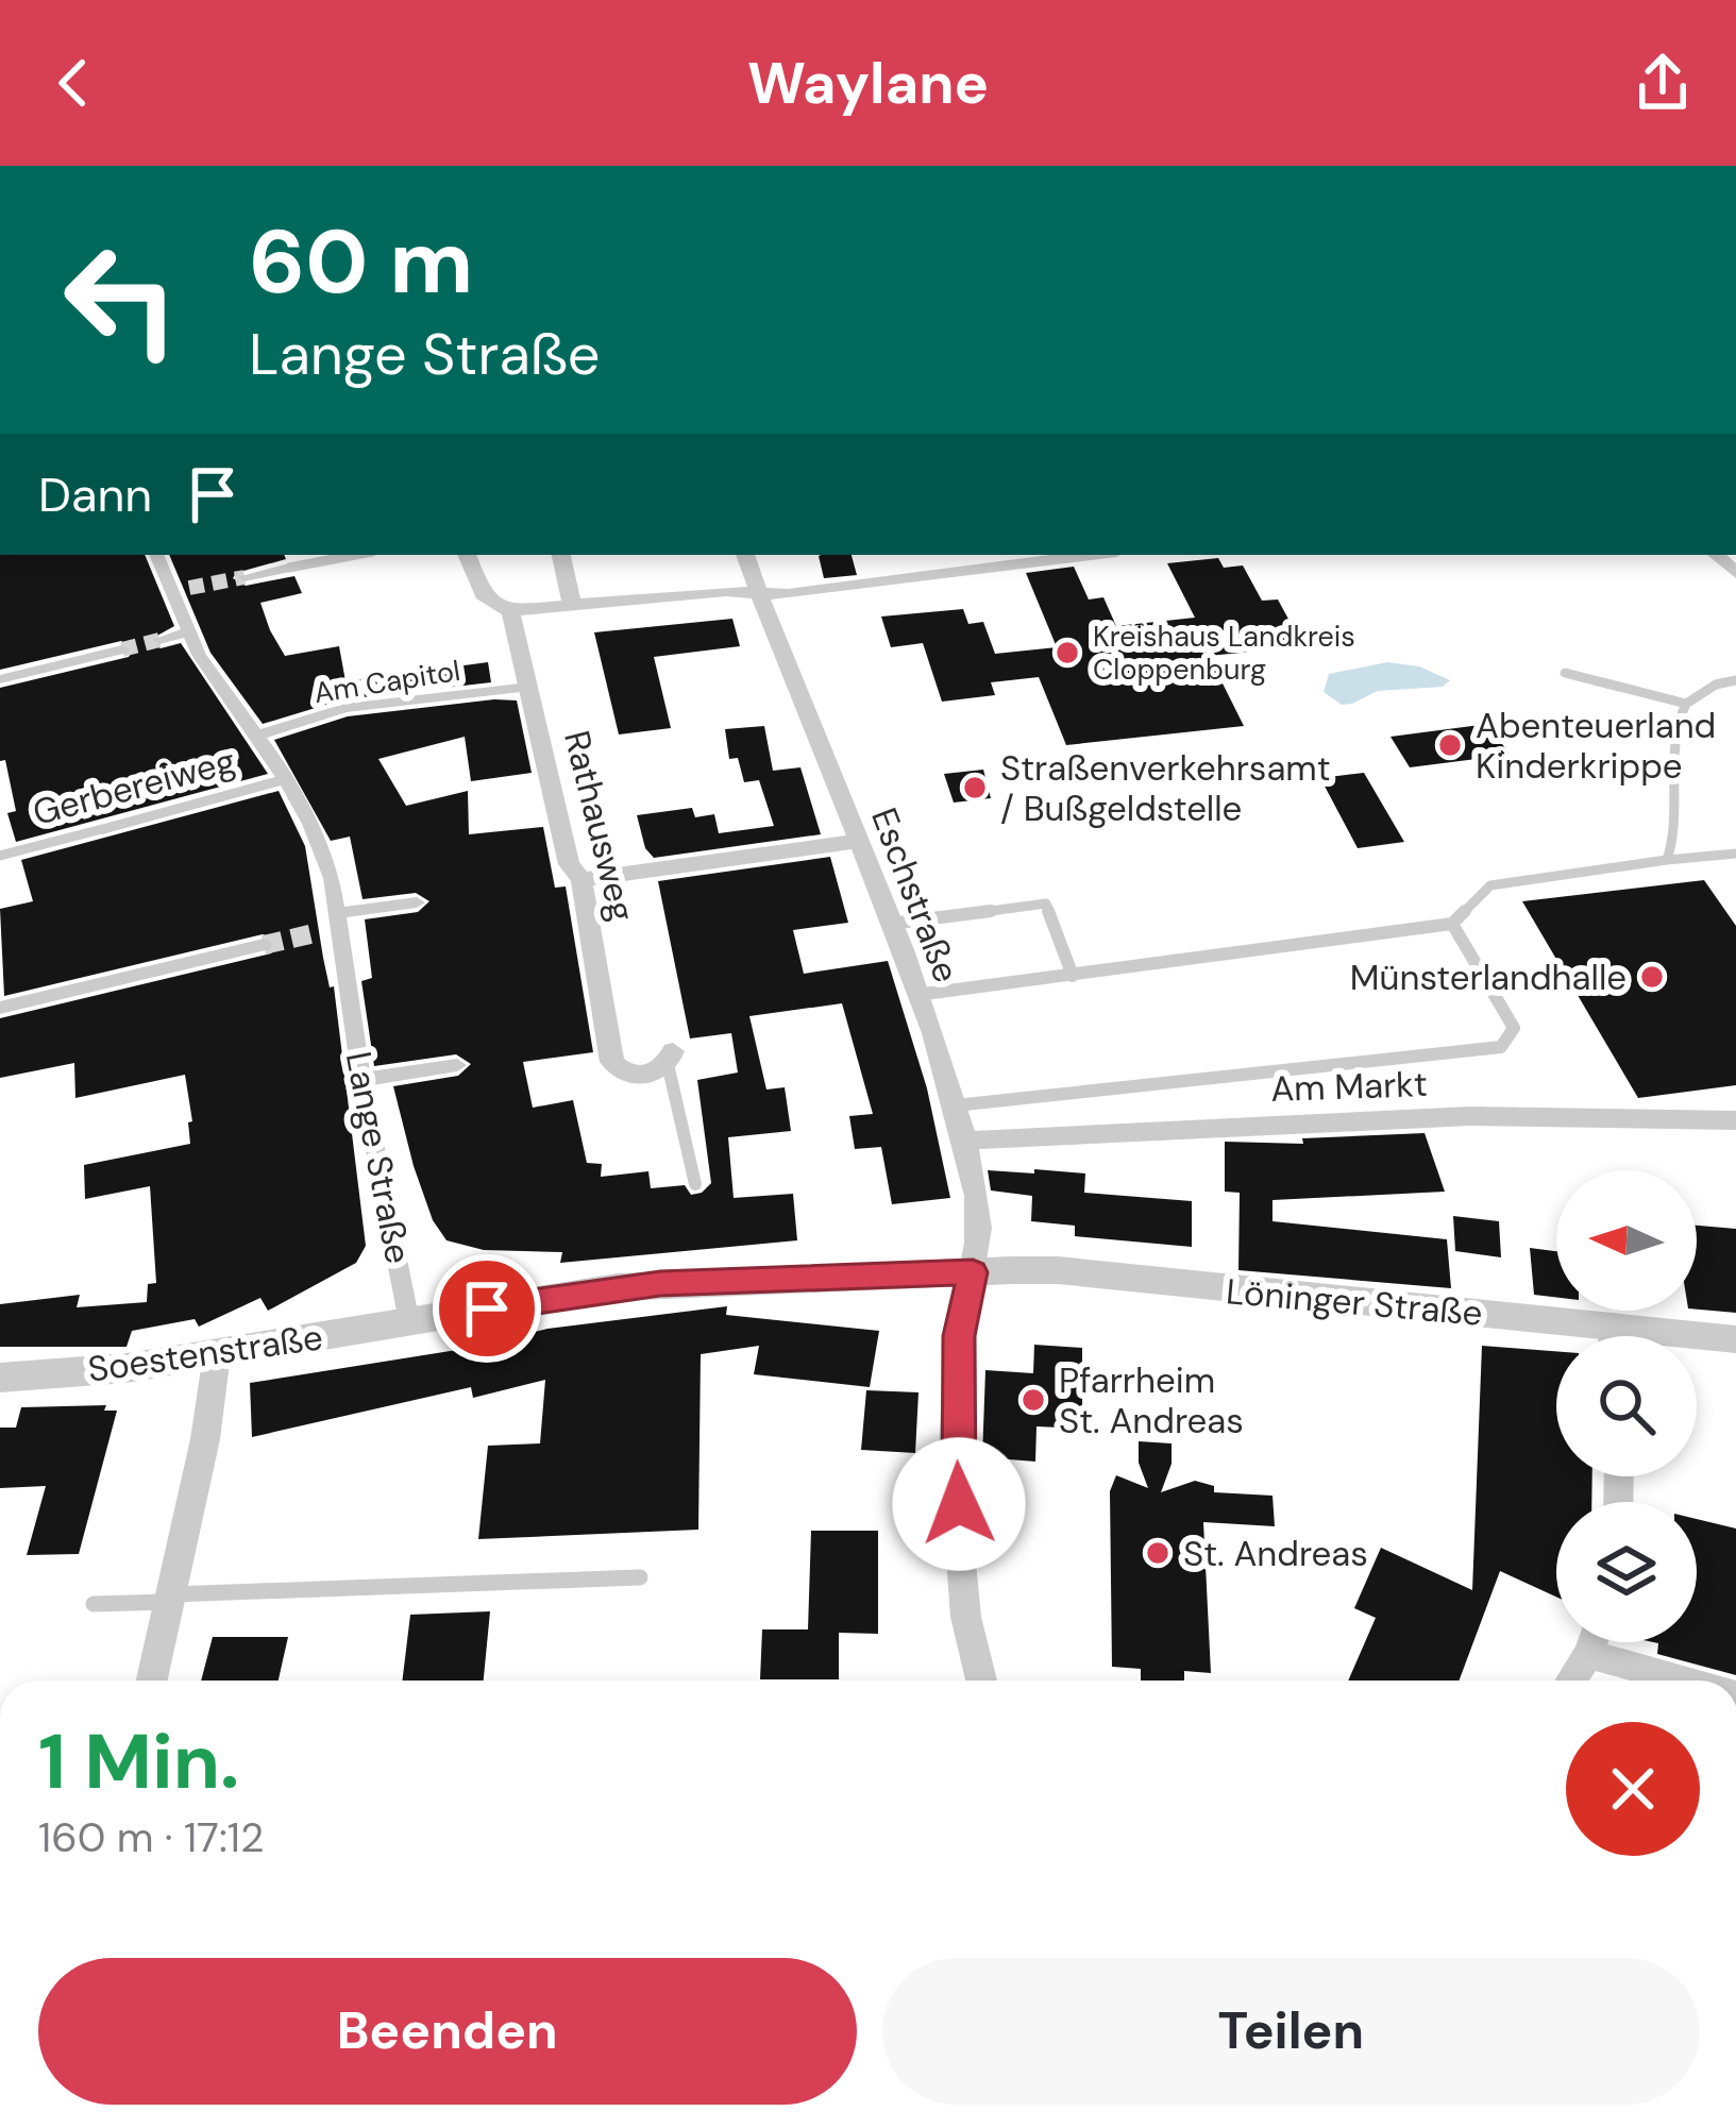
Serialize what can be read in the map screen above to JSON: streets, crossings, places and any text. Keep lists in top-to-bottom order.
{
  "streets": {
    "street": [
      "Am Capitol",
      "Gerbereiweg",
      "Rathausweg",
      "Eschstraße",
      "Am Markt",
      "Lange Straße",
      "Löninger Straße",
      "Soestenstraße"
    ]
  },
  "crossings": [
    ["Am Capitol", "Rathausweg"],
    ["Am Capitol", "Lange Straße"],
    ["Gerbereiweg", "Lange Straße"],
    ["Eschstraße", "Am Markt"],
    ["Eschstraße", "Löninger Straße"],
    ["Lange Straße", "Soestenstraße"]
  ],
  "places": [
    "Kreishaus Landkreis Cloppenburg",
    "Abenteuerland Kinderkrippe",
    "Straßenverkehrsamt / Bußgeldstelle",
    "Münsterlandhalle",
    "Pfarrheim St. Andreas",
    "St. Andreas"
  ],
  "north": "left",
  "page": {
    "header": "Waylane",
    "turn": ["60 m", "Lange Straße"],
    "then": "Dann",
    "heading": ["1 Min.", "160 m · 17:12"],
    "buttons": ["Beenden", "Teilen"]
  }
}
